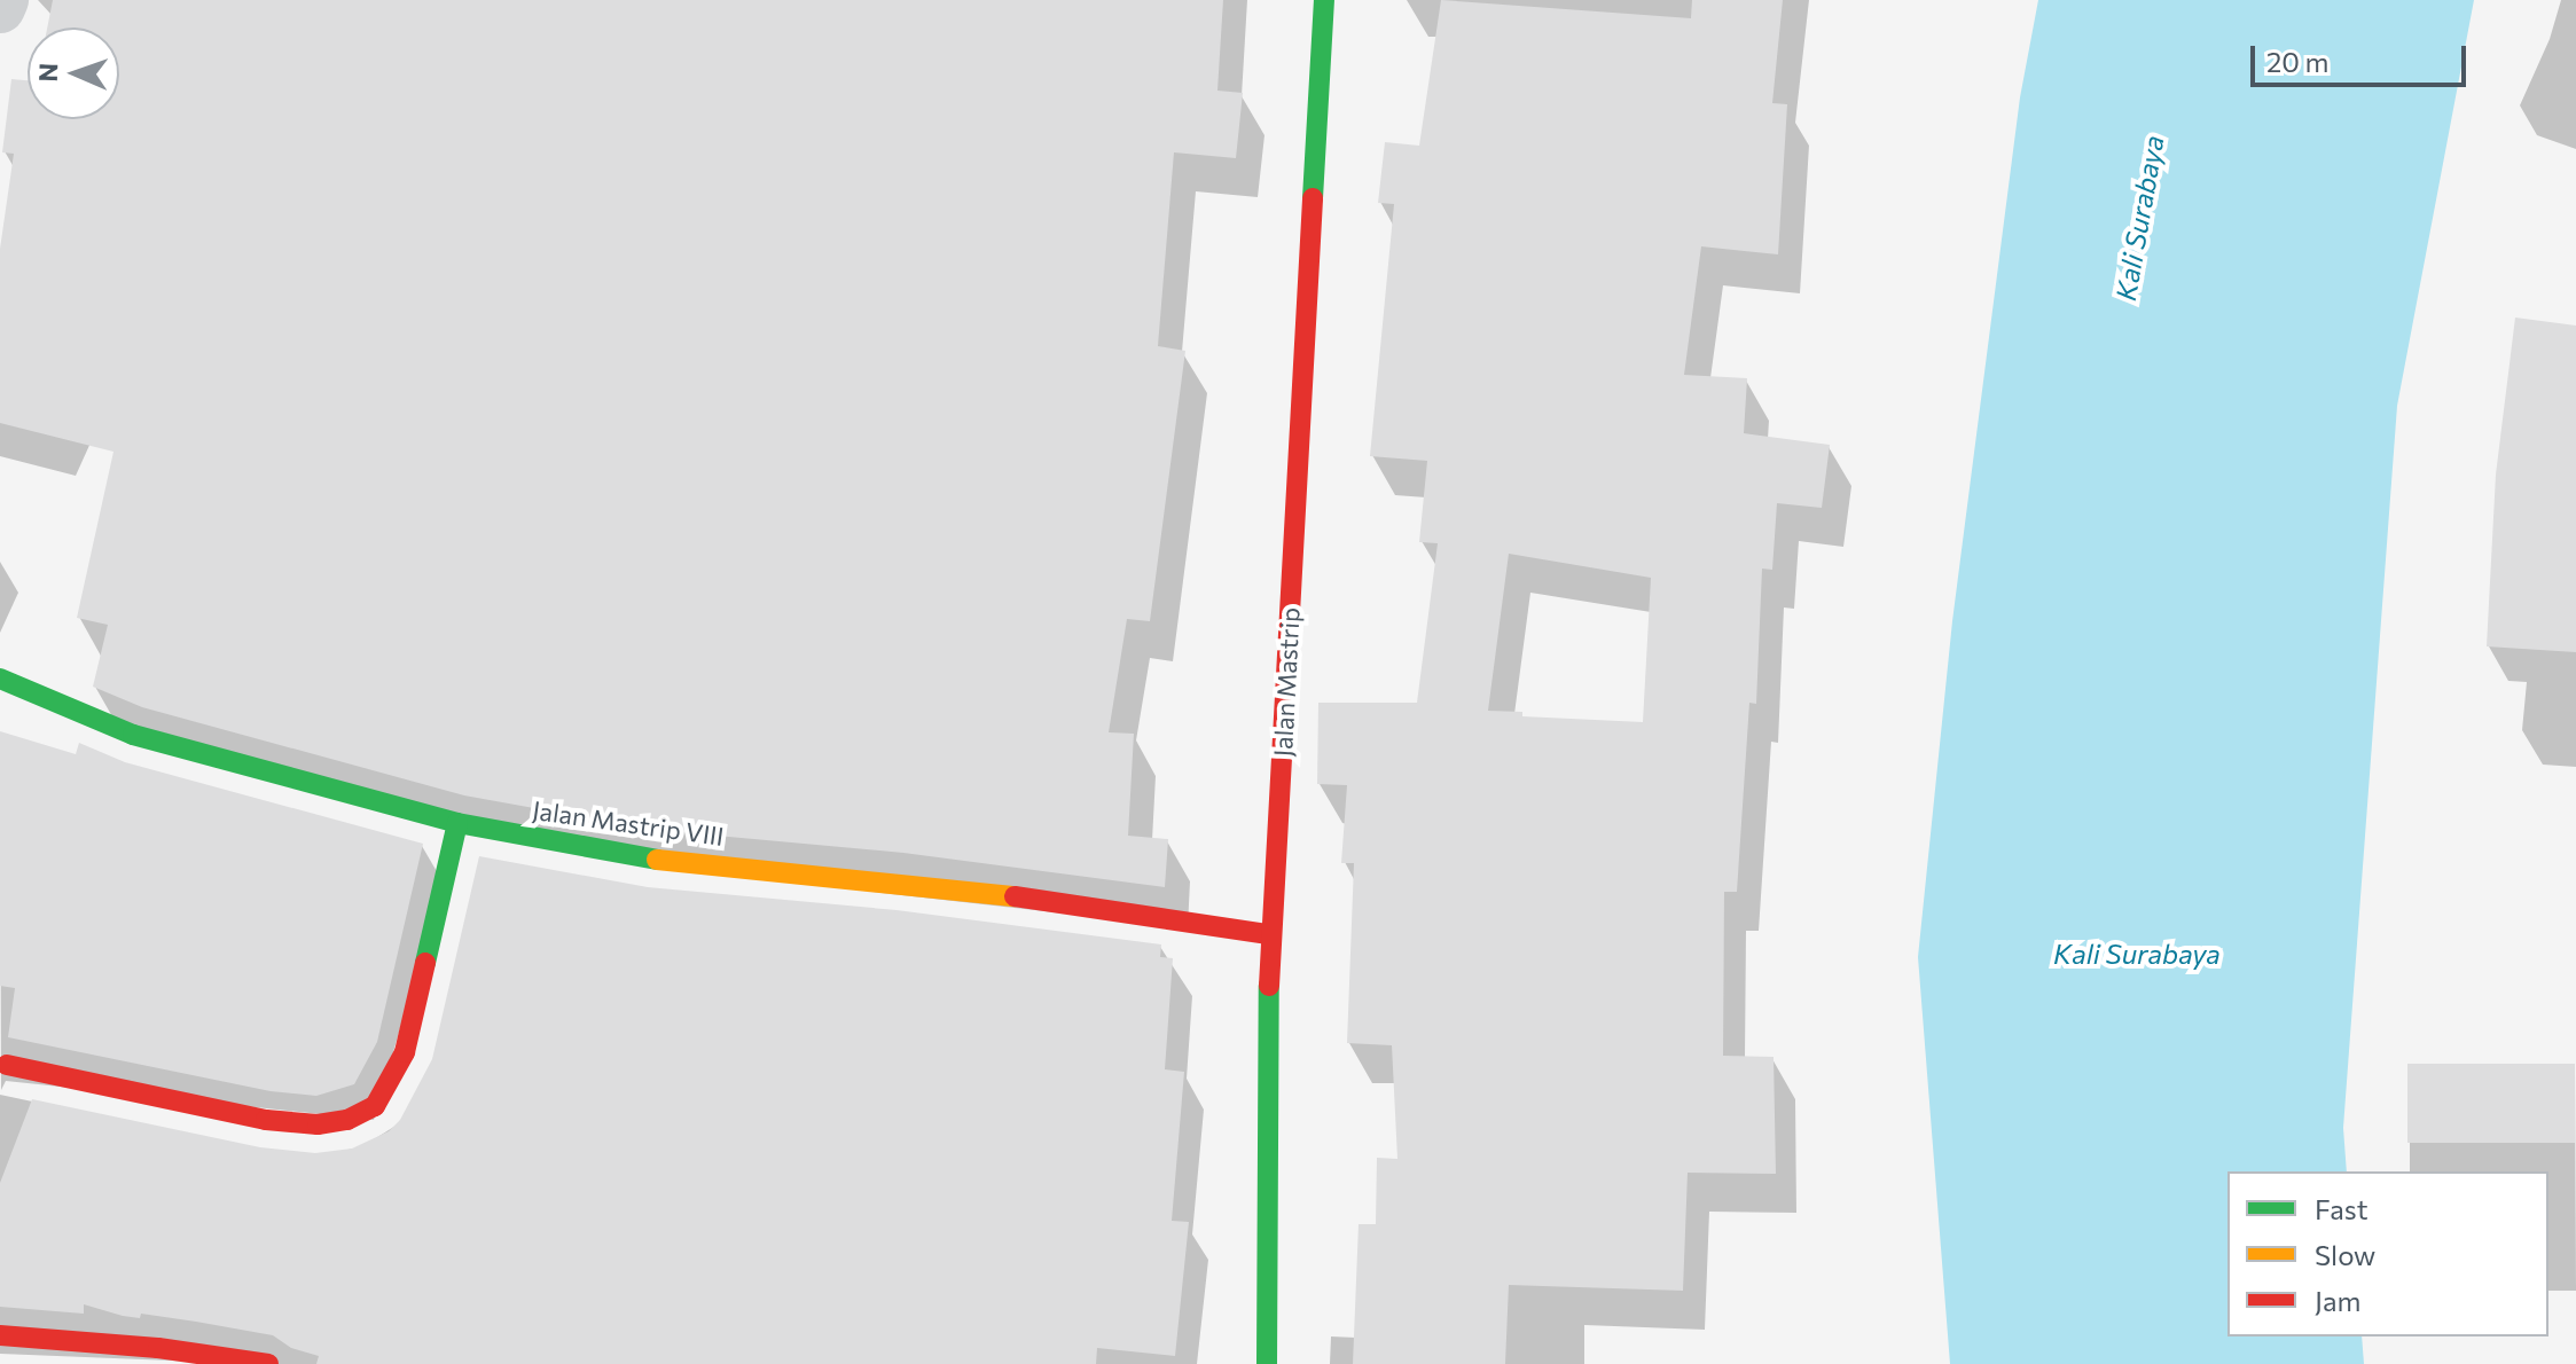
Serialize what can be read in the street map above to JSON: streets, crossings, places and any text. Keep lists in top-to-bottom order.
{
  "streets": {
    "street": ["Jalan Mastrip", "Jalan Mastrip VIII"]
  },
  "crossings": [
    ["Jalan Mastrip", "Jalan Mastrip VIII"]
  ],
  "water": ["Kali Surabaya"],
  "legend": ["Fast", "Slow", "Jam"],
  "scale_bar": "20 m",
  "north": "left"
}
